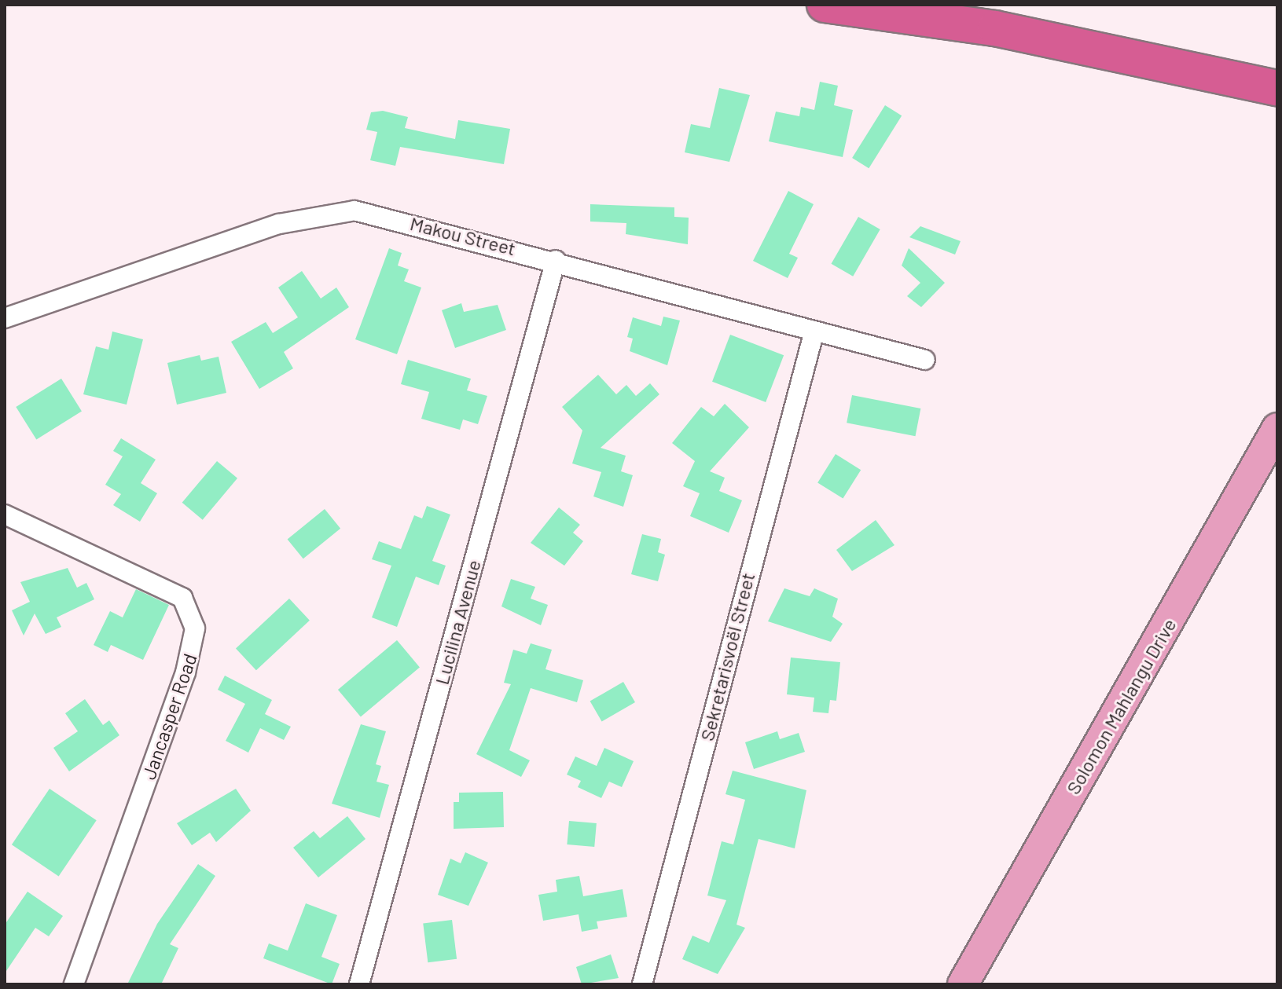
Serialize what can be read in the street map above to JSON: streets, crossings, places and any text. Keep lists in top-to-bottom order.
{
  "streets": {
    "main road": ["Solomon Mahlangu Drive"],
    "street": [
      "Makou Street",
      "Lucilina Avenue",
      "Sekretarisvoël Street",
      "Jancasper Road"
    ]
  },
  "crossings": [
    ["Makou Street", "Lucilina Avenue"],
    ["Makou Street", "Sekretarisvoël Street"]
  ]
}
